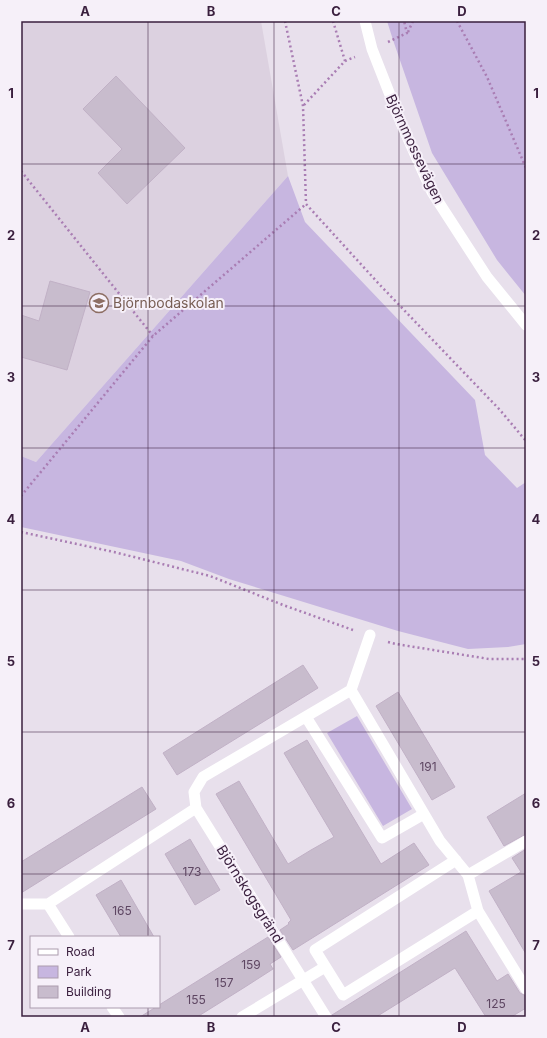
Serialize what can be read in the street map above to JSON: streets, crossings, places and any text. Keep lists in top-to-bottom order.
{
  "streets": {
    "street": ["Björnmossevägen", "Björnskogsgränd"]
  },
  "places": {
    "school or university": ["Björnbodaskolan"]
  },
  "house_numbers": [
    "191",
    "173",
    "165",
    "159",
    "157",
    "155",
    "125"
  ],
  "legend": ["Road", "Park", "Building"],
  "grid": {
    "columns": [
      "A",
      "B",
      "C",
      "D"
    ],
    "rows": [
      "1",
      "2",
      "3",
      "4",
      "5",
      "6",
      "7"
    ]
  }
}
